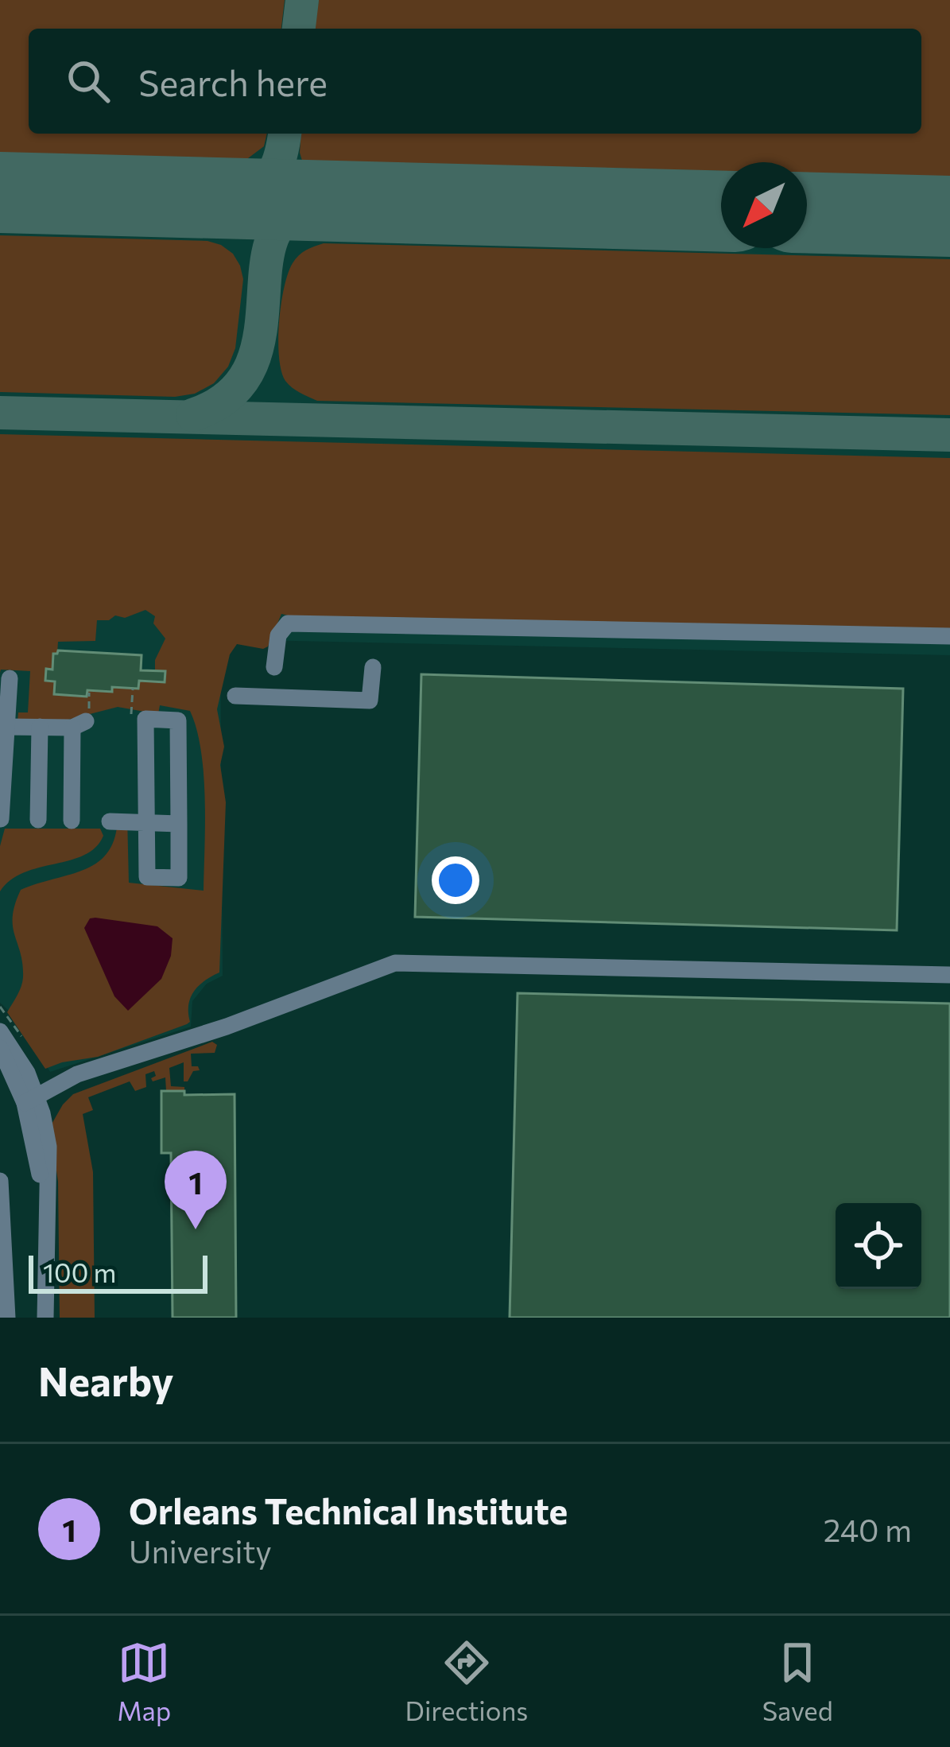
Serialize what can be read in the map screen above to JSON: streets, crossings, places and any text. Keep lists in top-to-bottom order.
{
  "scale_bar": "100 m",
  "north": "bottom left",
  "page": {
    "search": "Search here",
    "pins": "1",
    "scale": "100 m",
    "heading": "Nearby",
    "list": [
      {
        "mark": "1",
        "name": "Orleans Technical Institute",
        "note": "University",
        "value": "240 m"
      }
    ],
    "nav": ["Map", "Directions", "Saved"]
  }
}
